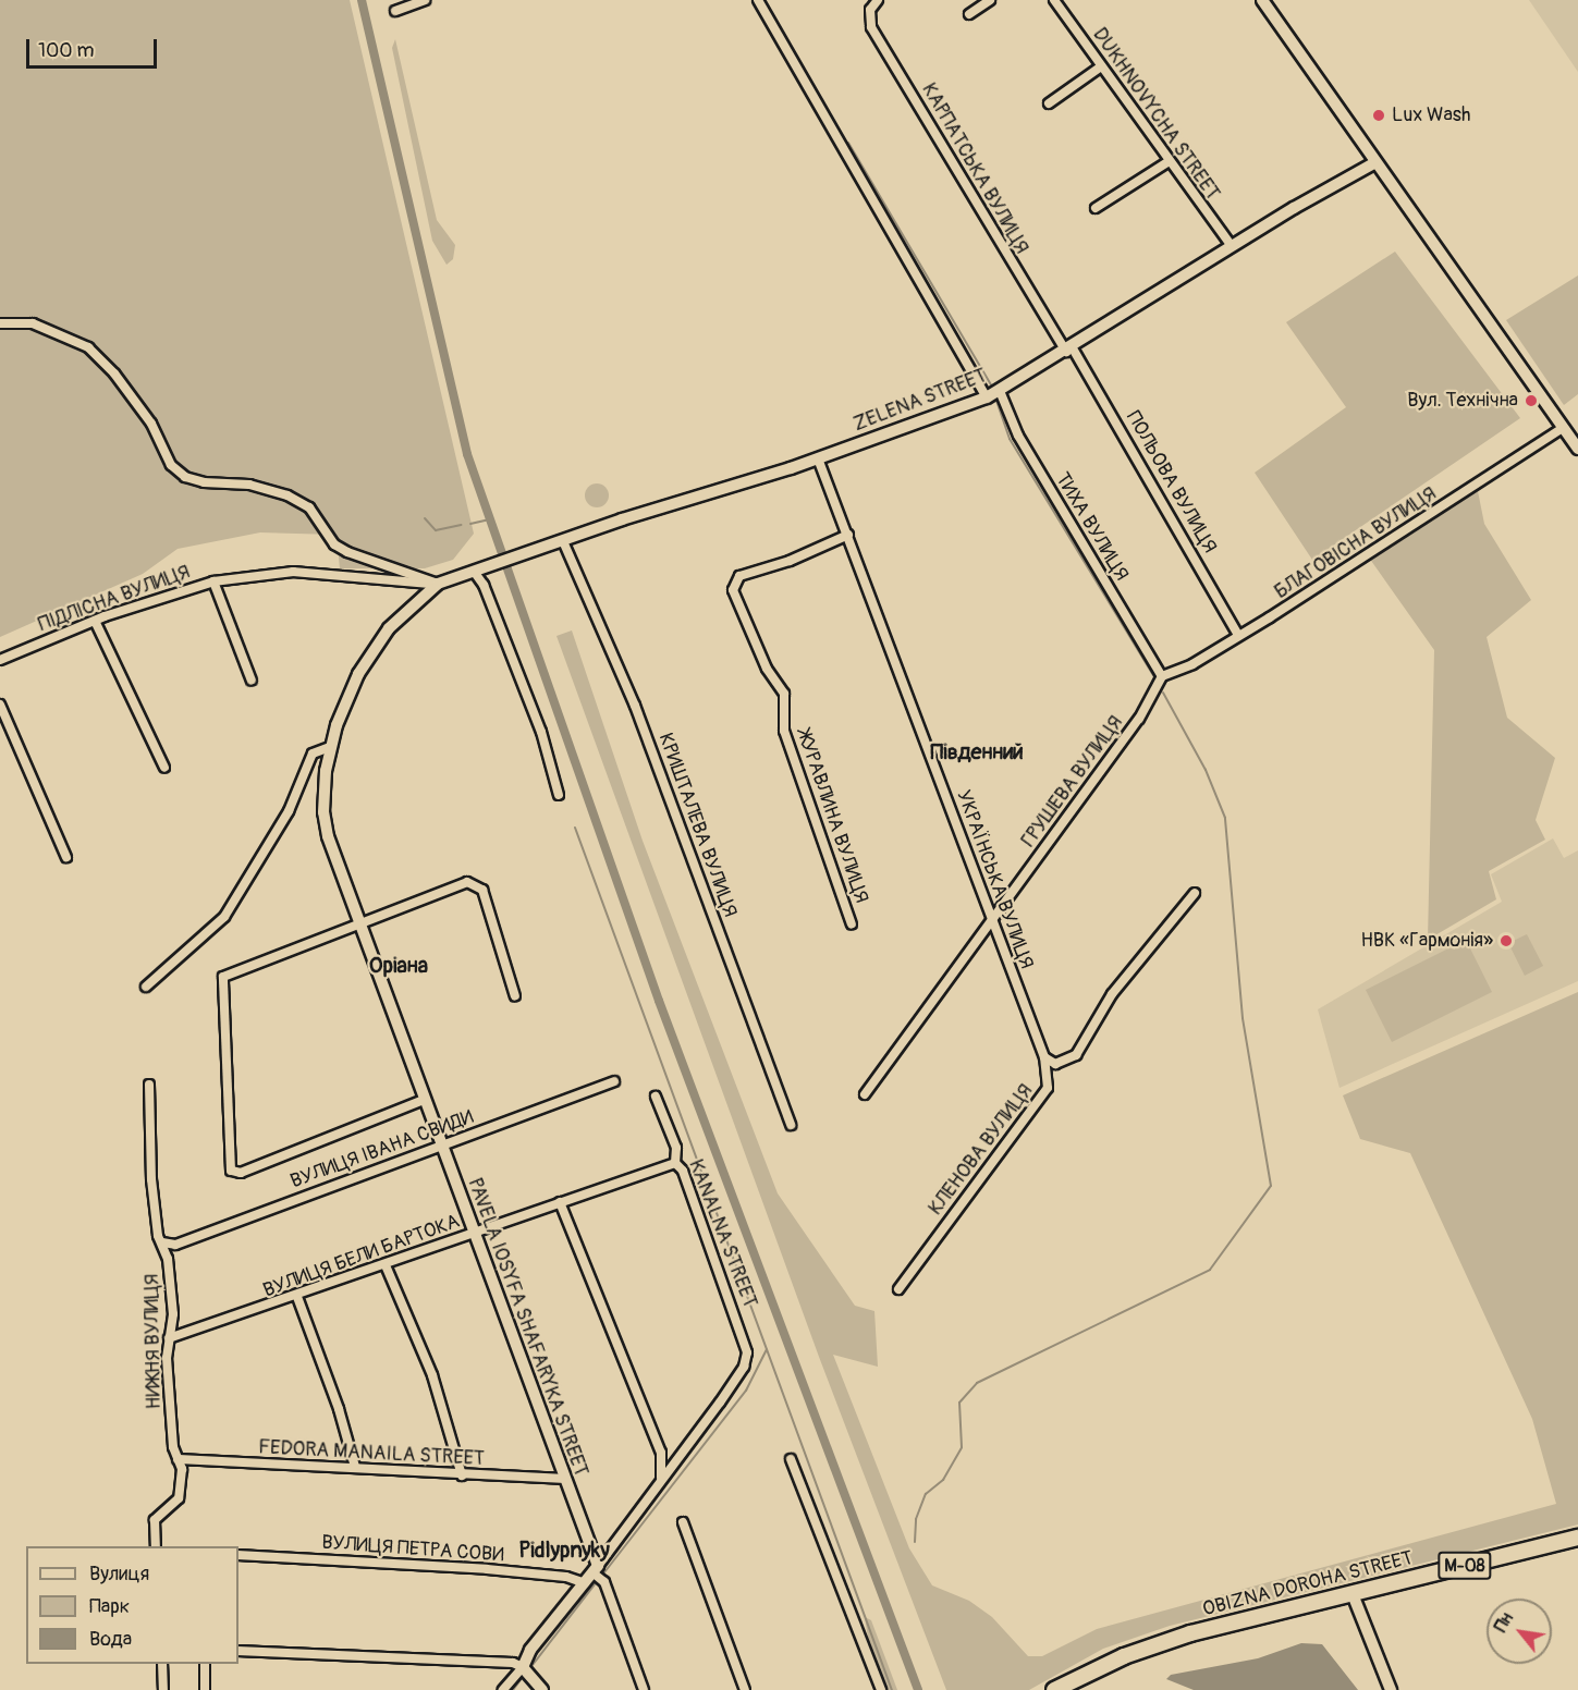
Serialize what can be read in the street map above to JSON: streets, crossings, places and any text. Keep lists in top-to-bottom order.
{
  "streets": {
    "highway": ["М-08", "OBIZNA DOROHA STREET"],
    "street": [
      "DUKHNOVYCHA STREET",
      "КАРПАТСЬКА ВУЛИЦЯ",
      "ZELENA STREET",
      "ПОЛЬОВА ВУЛИЦЯ",
      "ТИХА ВУЛИЦЯ",
      "БЛАГОВІСНА ВУЛИЦЯ",
      "ПІДЛІСНА ВУЛИЦЯ",
      "ГРУШЕВА ВУЛИЦЯ",
      "ЖУРАВЛИНА ВУЛИЦЯ",
      "КРИШТАЛЕВА ВУЛИЦЯ",
      "УКРАЇНСЬКА ВУЛИЦЯ",
      "ВУЛИЦЯ ІВАНА СВИДИ",
      "КЛЕНОВА ВУЛИЦЯ",
      "KANALNA STREET",
      "ВУЛИЦЯ БЕЛИ БАРТОКА",
      "PAVELA IOSYFA SHAFARYKA STREET",
      "НИЖНЯ ВУЛИЦЯ",
      "FEDORA MANAILA STREET",
      "ВУЛИЦЯ ПЕТРА СОВИ"
    ]
  },
  "crossings": [
    ["DUKHNOVYCHA STREET", "ZELENA STREET"],
    ["КАРПАТСЬКА ВУЛИЦЯ", "ZELENA STREET"],
    ["КАРПАТСЬКА ВУЛИЦЯ", "ПОЛЬОВА ВУЛИЦЯ"],
    ["ZELENA STREET", "ПОЛЬОВА ВУЛИЦЯ"],
    ["ZELENA STREET", "ТИХА ВУЛИЦЯ"],
    ["ZELENA STREET", "ПІДЛІСНА ВУЛИЦЯ"],
    ["ZELENA STREET", "КРИШТАЛЕВА ВУЛИЦЯ"],
    ["ZELENA STREET", "УКРАЇНСЬКА ВУЛИЦЯ"],
    ["ZELENA STREET", "PAVELA IOSYFA SHAFARYKA STREET"],
    ["ПОЛЬОВА ВУЛИЦЯ", "БЛАГОВІСНА ВУЛИЦЯ"],
    ["ТИХА ВУЛИЦЯ", "БЛАГОВІСНА ВУЛИЦЯ"],
    ["ТИХА ВУЛИЦЯ", "ГРУШЕВА ВУЛИЦЯ"],
    ["БЛАГОВІСНА ВУЛИЦЯ", "ГРУШЕВА ВУЛИЦЯ"],
    ["ПІДЛІСНА ВУЛИЦЯ", "PAVELA IOSYFA SHAFARYKA STREET"],
    ["ГРУШЕВА ВУЛИЦЯ", "УКРАЇНСЬКА ВУЛИЦЯ"],
    ["ЖУРАВЛИНА ВУЛИЦЯ", "УКРАЇНСЬКА ВУЛИЦЯ"],
    ["УКРАЇНСЬКА ВУЛИЦЯ", "КЛЕНОВА ВУЛИЦЯ"],
    ["ВУЛИЦЯ ІВАНА СВИДИ", "PAVELA IOSYFA SHAFARYKA STREET"],
    ["ВУЛИЦЯ ІВАНА СВИДИ", "НИЖНЯ ВУЛИЦЯ"],
    ["KANALNA STREET", "ВУЛИЦЯ БЕЛИ БАРТОКА"],
    ["ВУЛИЦЯ БЕЛИ БАРТОКА", "PAVELA IOSYFA SHAFARYKA STREET"],
    ["ВУЛИЦЯ БЕЛИ БАРТОКА", "НИЖНЯ ВУЛИЦЯ"],
    ["PAVELA IOSYFA SHAFARYKA STREET", "FEDORA MANAILA STREET"],
    ["НИЖНЯ ВУЛИЦЯ", "FEDORA MANAILA STREET"]
  ],
  "districts": ["Південний", "Оріана", "Pidlypnyky"],
  "places": ["Lux Wash", "Вул. Технічна", "НВК «Гармонія»"],
  "legend": ["Вулиця", "Парк", "Вода"],
  "scale_bar": "100 m",
  "north": "top left"
}
